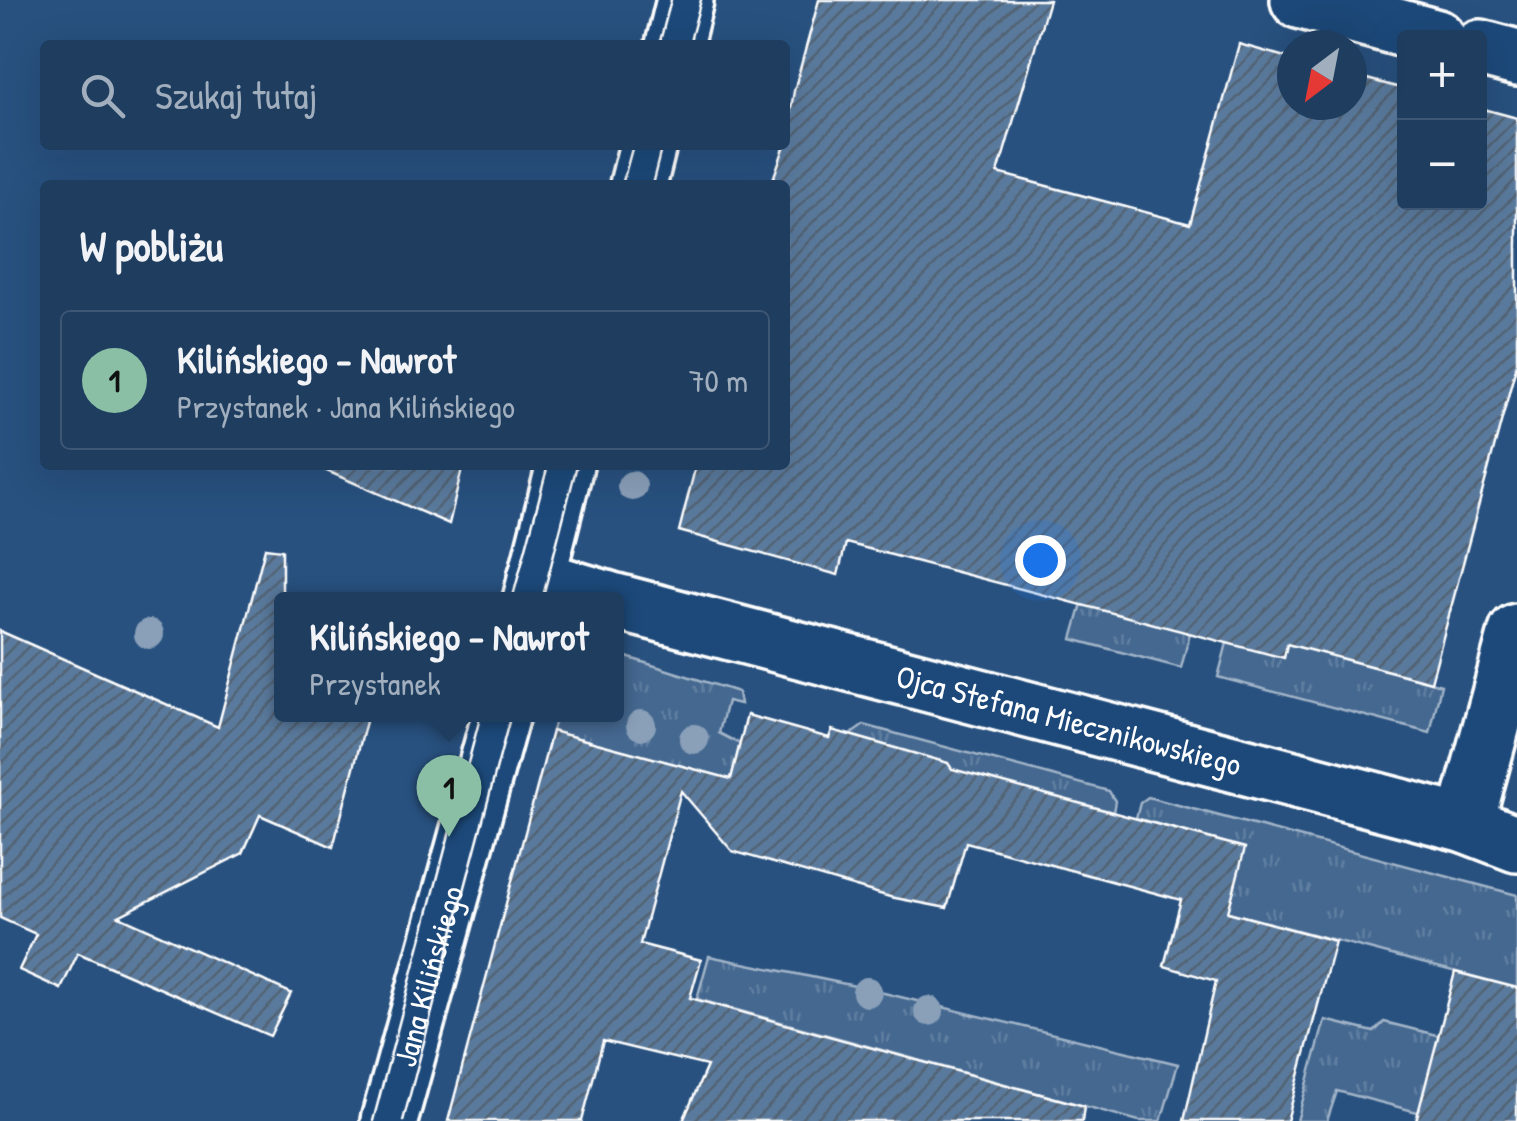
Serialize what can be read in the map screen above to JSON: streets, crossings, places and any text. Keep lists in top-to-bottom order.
{
  "streets": {
    "street": ["Ojca Stefana Miecznikowskiego", "Jana Kilińskiego"]
  },
  "north": "bottom left",
  "page": {
    "map_buttons": ["+", "−"],
    "search": "Szukaj tutaj",
    "heading": "W pobliżu",
    "list": [
      {
        "mark": "1",
        "name": "Kilińskiego - Nawrot",
        "note": "Przystanek · Jana Kilińskiego",
        "value": "70 m"
      }
    ],
    "popup": ["Kilińskiego - Nawrot", "Przystanek"],
    "pins": "1"
  }
}
